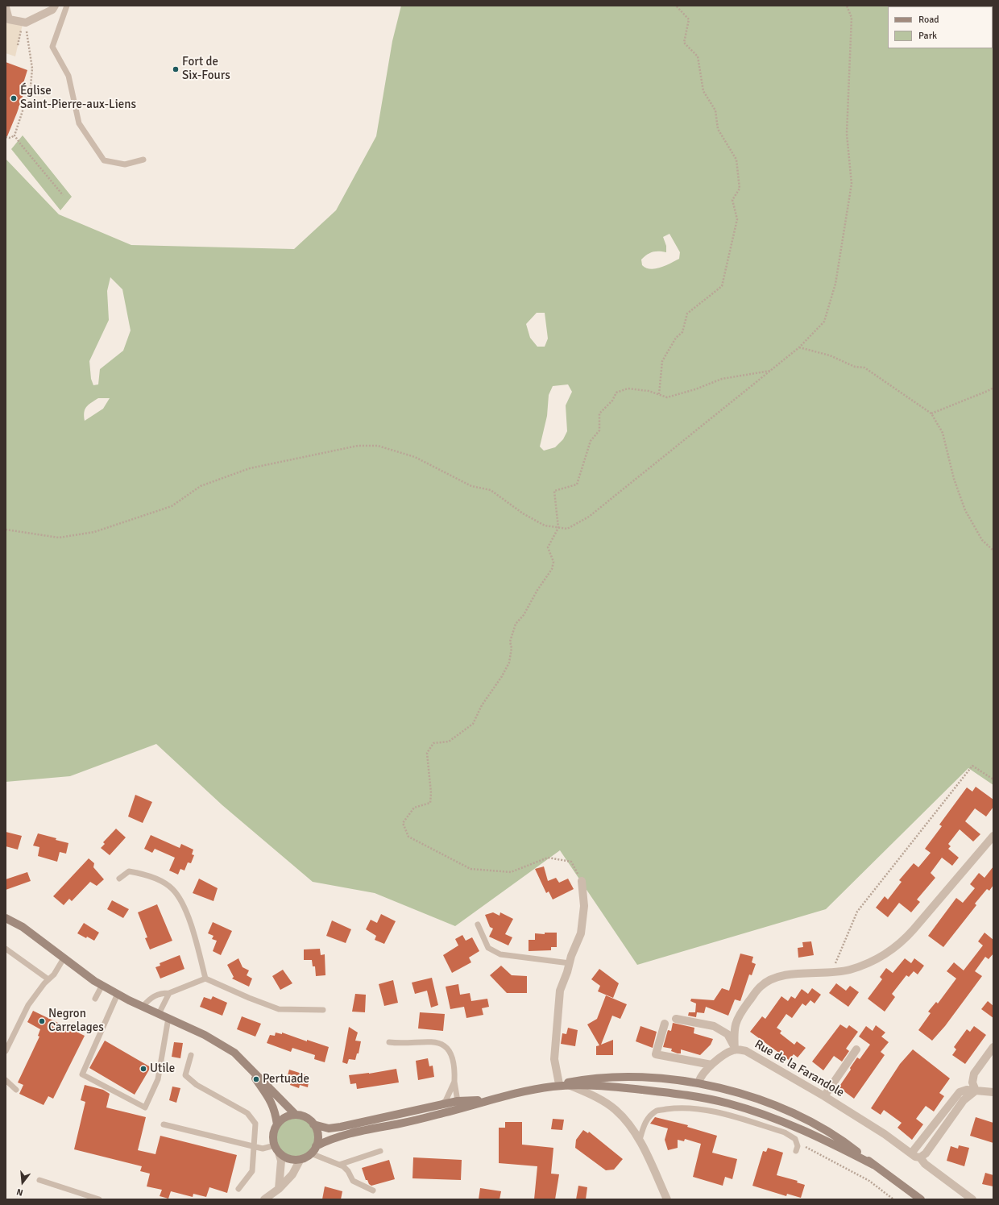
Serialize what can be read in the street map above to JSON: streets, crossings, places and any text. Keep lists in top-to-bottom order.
{
  "streets": {
    "street": ["Rue de la Farandole"]
  },
  "places": [
    "Fort de Six-Fours",
    "Église Saint-Pierre-aux-Liens",
    "Negron Carrelages",
    "Utile",
    "Pertuade"
  ],
  "legend": ["Road", "Park"],
  "north": "bottom"
}
